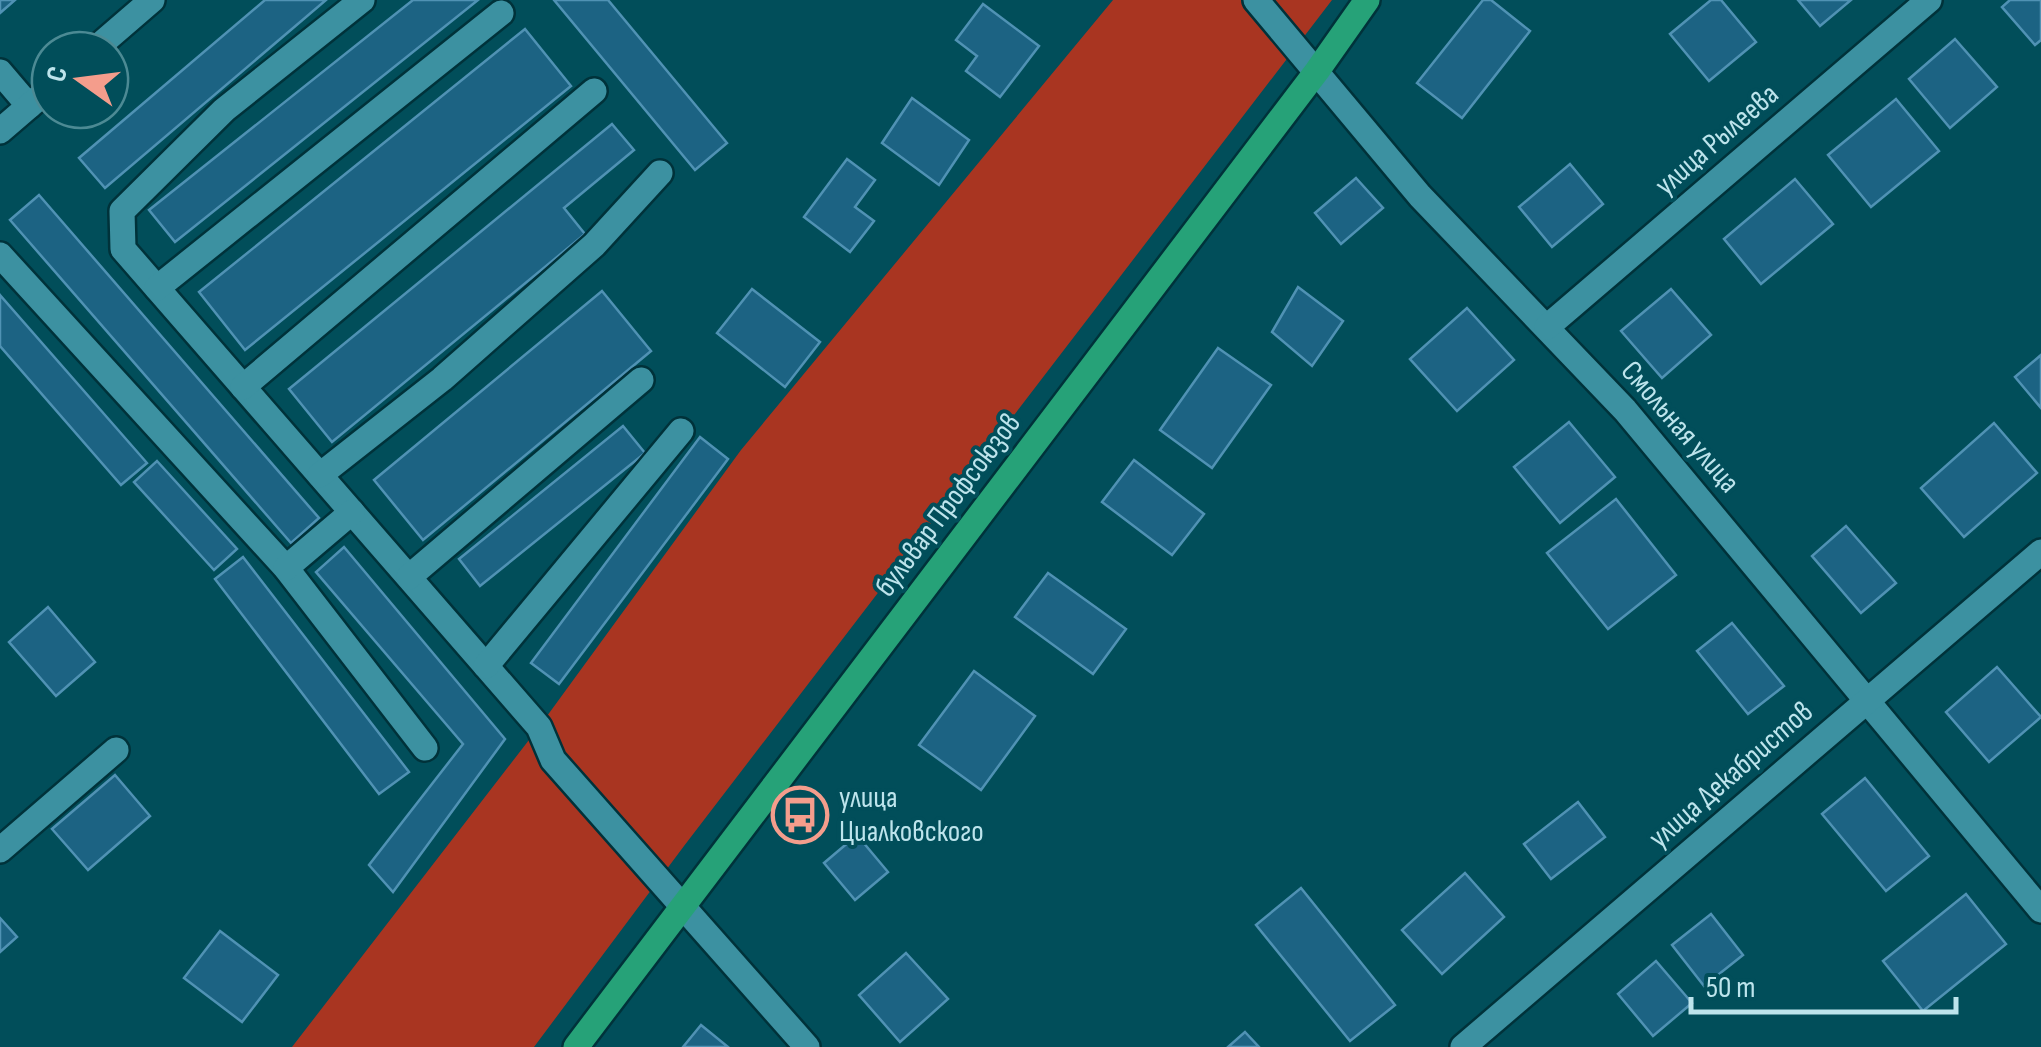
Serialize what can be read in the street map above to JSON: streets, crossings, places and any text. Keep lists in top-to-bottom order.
{
  "streets": {
    "main road": ["бульвар Профсоюзов"],
    "street": ["улица Рылеева", "Смольная улица", "улица Декабристов"]
  },
  "crossings": [
    ["улица Рылеева", "Смольная улица"],
    ["Смольная улица", "бульвар Профсоюзов"],
    ["Смольная улица", "улица Декабристов"]
  ],
  "places": {
    "bus stop": ["улица Циалковского"]
  },
  "scale_bar": "50 m",
  "north": "left"
}
